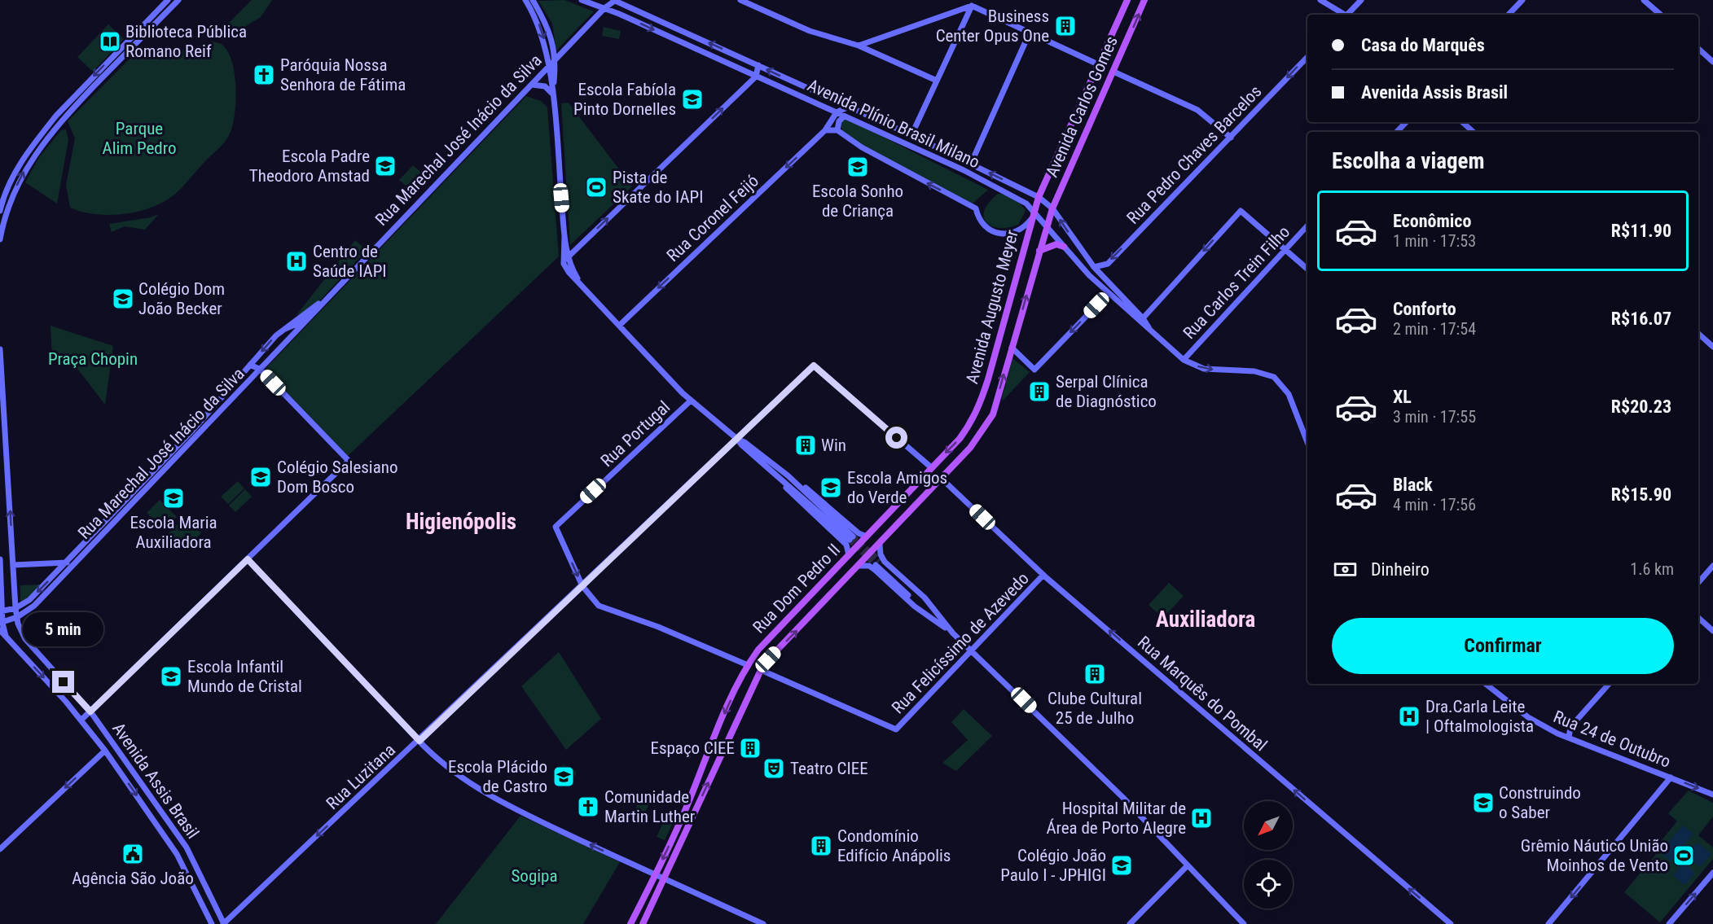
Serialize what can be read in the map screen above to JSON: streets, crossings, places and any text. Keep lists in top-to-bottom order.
{
  "streets": {
    "main road": ["Avenida Carlos Gomes", "Avenida Augusto Meyer", "Rua Dom Pedro II"],
    "street": [
      "Avenida Plínio Brasil Milano",
      "Rua Marechal José Inácio da Silva",
      "Rua Pedro Chaves Barcelos",
      "Rua Coronel Feijó",
      "Rua Carlos Trein Filho",
      "Rua Portugal",
      "Rua Felicíssimo de Azevedo",
      "Rua Marquês do Pombal",
      "Rua 24 de Outubro",
      "Rua Luzitana",
      "Avenida Assis Brasil"
    ]
  },
  "crossings": [
    ["Avenida Carlos Gomes", "Avenida Plínio Brasil Milano"],
    ["Avenida Carlos Gomes", "Avenida Augusto Meyer"],
    ["Avenida Plínio Brasil Milano", "Rua Marechal José Inácio da Silva"],
    ["Avenida Plínio Brasil Milano", "Rua Pedro Chaves Barcelos"],
    ["Avenida Plínio Brasil Milano", "Rua Coronel Feijó"],
    ["Avenida Plínio Brasil Milano", "Rua Carlos Trein Filho"],
    ["Avenida Plínio Brasil Milano", "Avenida Augusto Meyer"],
    ["Rua Marechal José Inácio da Silva", "Avenida Assis Brasil"],
    ["Avenida Augusto Meyer", "Rua Dom Pedro II"],
    ["Rua Portugal", "Rua Luzitana"],
    ["Rua Dom Pedro II", "Rua Felicíssimo de Azevedo"],
    ["Rua Dom Pedro II", "Rua Marquês do Pombal"],
    ["Rua Dom Pedro II", "Rua Luzitana"],
    ["Rua Felicíssimo de Azevedo", "Rua Marquês do Pombal"],
    ["Rua Luzitana", "Avenida Assis Brasil"]
  ],
  "one_way": [
    "Rua Pedro Chaves Barcelos",
    "Rua Coronel Feijó",
    "Rua Portugal",
    "Rua Marquês do Pombal"
  ],
  "districts": ["Higienópolis", "Auxiliadora"],
  "parks": ["Parque Alim Pedro", "Praça Chopin", "Sogipa"],
  "places": {
    "building": [
      "Business Center Opus One",
      "Serpal Clínica de Diagnóstico",
      "Win",
      "Clube Cultural 25 de Julho",
      "Espaço CIEE",
      "Condomínio Edifício Anápolis"
    ],
    "library": ["Biblioteca Pública Romano Reif"],
    "church": ["Paróquia Nossa Senhora de Fátima", "Comunidade Martin Luther"],
    "school or university": [
      "Escola Fabíola Pinto Dornelles",
      "Escola Padre Theodoro Amstad",
      "Escola Sonho de Criança",
      "Colégio Dom João Becker",
      "Colégio Salesiano Dom Bosco",
      "Escola Amigos do Verde",
      "Escola Maria Auxiliadora",
      "Escola Infantil Mundo de Cristal",
      "Escola Plácido de Castro",
      "Construindo o Saber",
      "Colégio João Paulo I - JPHIGI"
    ],
    "sports": ["Pista de Skate do IAPI", "Grêmio Náutico União Moinhos de Vento"],
    "hospital": ["Centro de Saúde IAPI", "Dra.Carla Leite | Oftalmologista", "Hospital Militar de Área de Porto Alegre"],
    "theatre": ["Teatro CIEE"],
    "public building": ["Agência São João"]
  },
  "north": "bottom left",
  "page": {
    "banner": ["Casa do Marquês", "Avenida Assis Brasil"],
    "heading": "Escolha a viagem",
    "list": [
      {
        "name": "Econômico",
        "note": "1 min · 17:53",
        "value": "R$11.90"
      },
      {
        "name": "Conforto",
        "note": "2 min · 17:54",
        "value": "R$16.07"
      },
      {
        "name": "XL",
        "note": "3 min · 17:55",
        "value": "R$20.23"
      },
      {
        "name": "Black",
        "note": "4 min · 17:56",
        "value": "R$15.90"
      }
    ],
    "pay": ["Dinheiro", "1.6 km"],
    "buttons": "Confirmar",
    "bubble": "5 min"
  }
}
